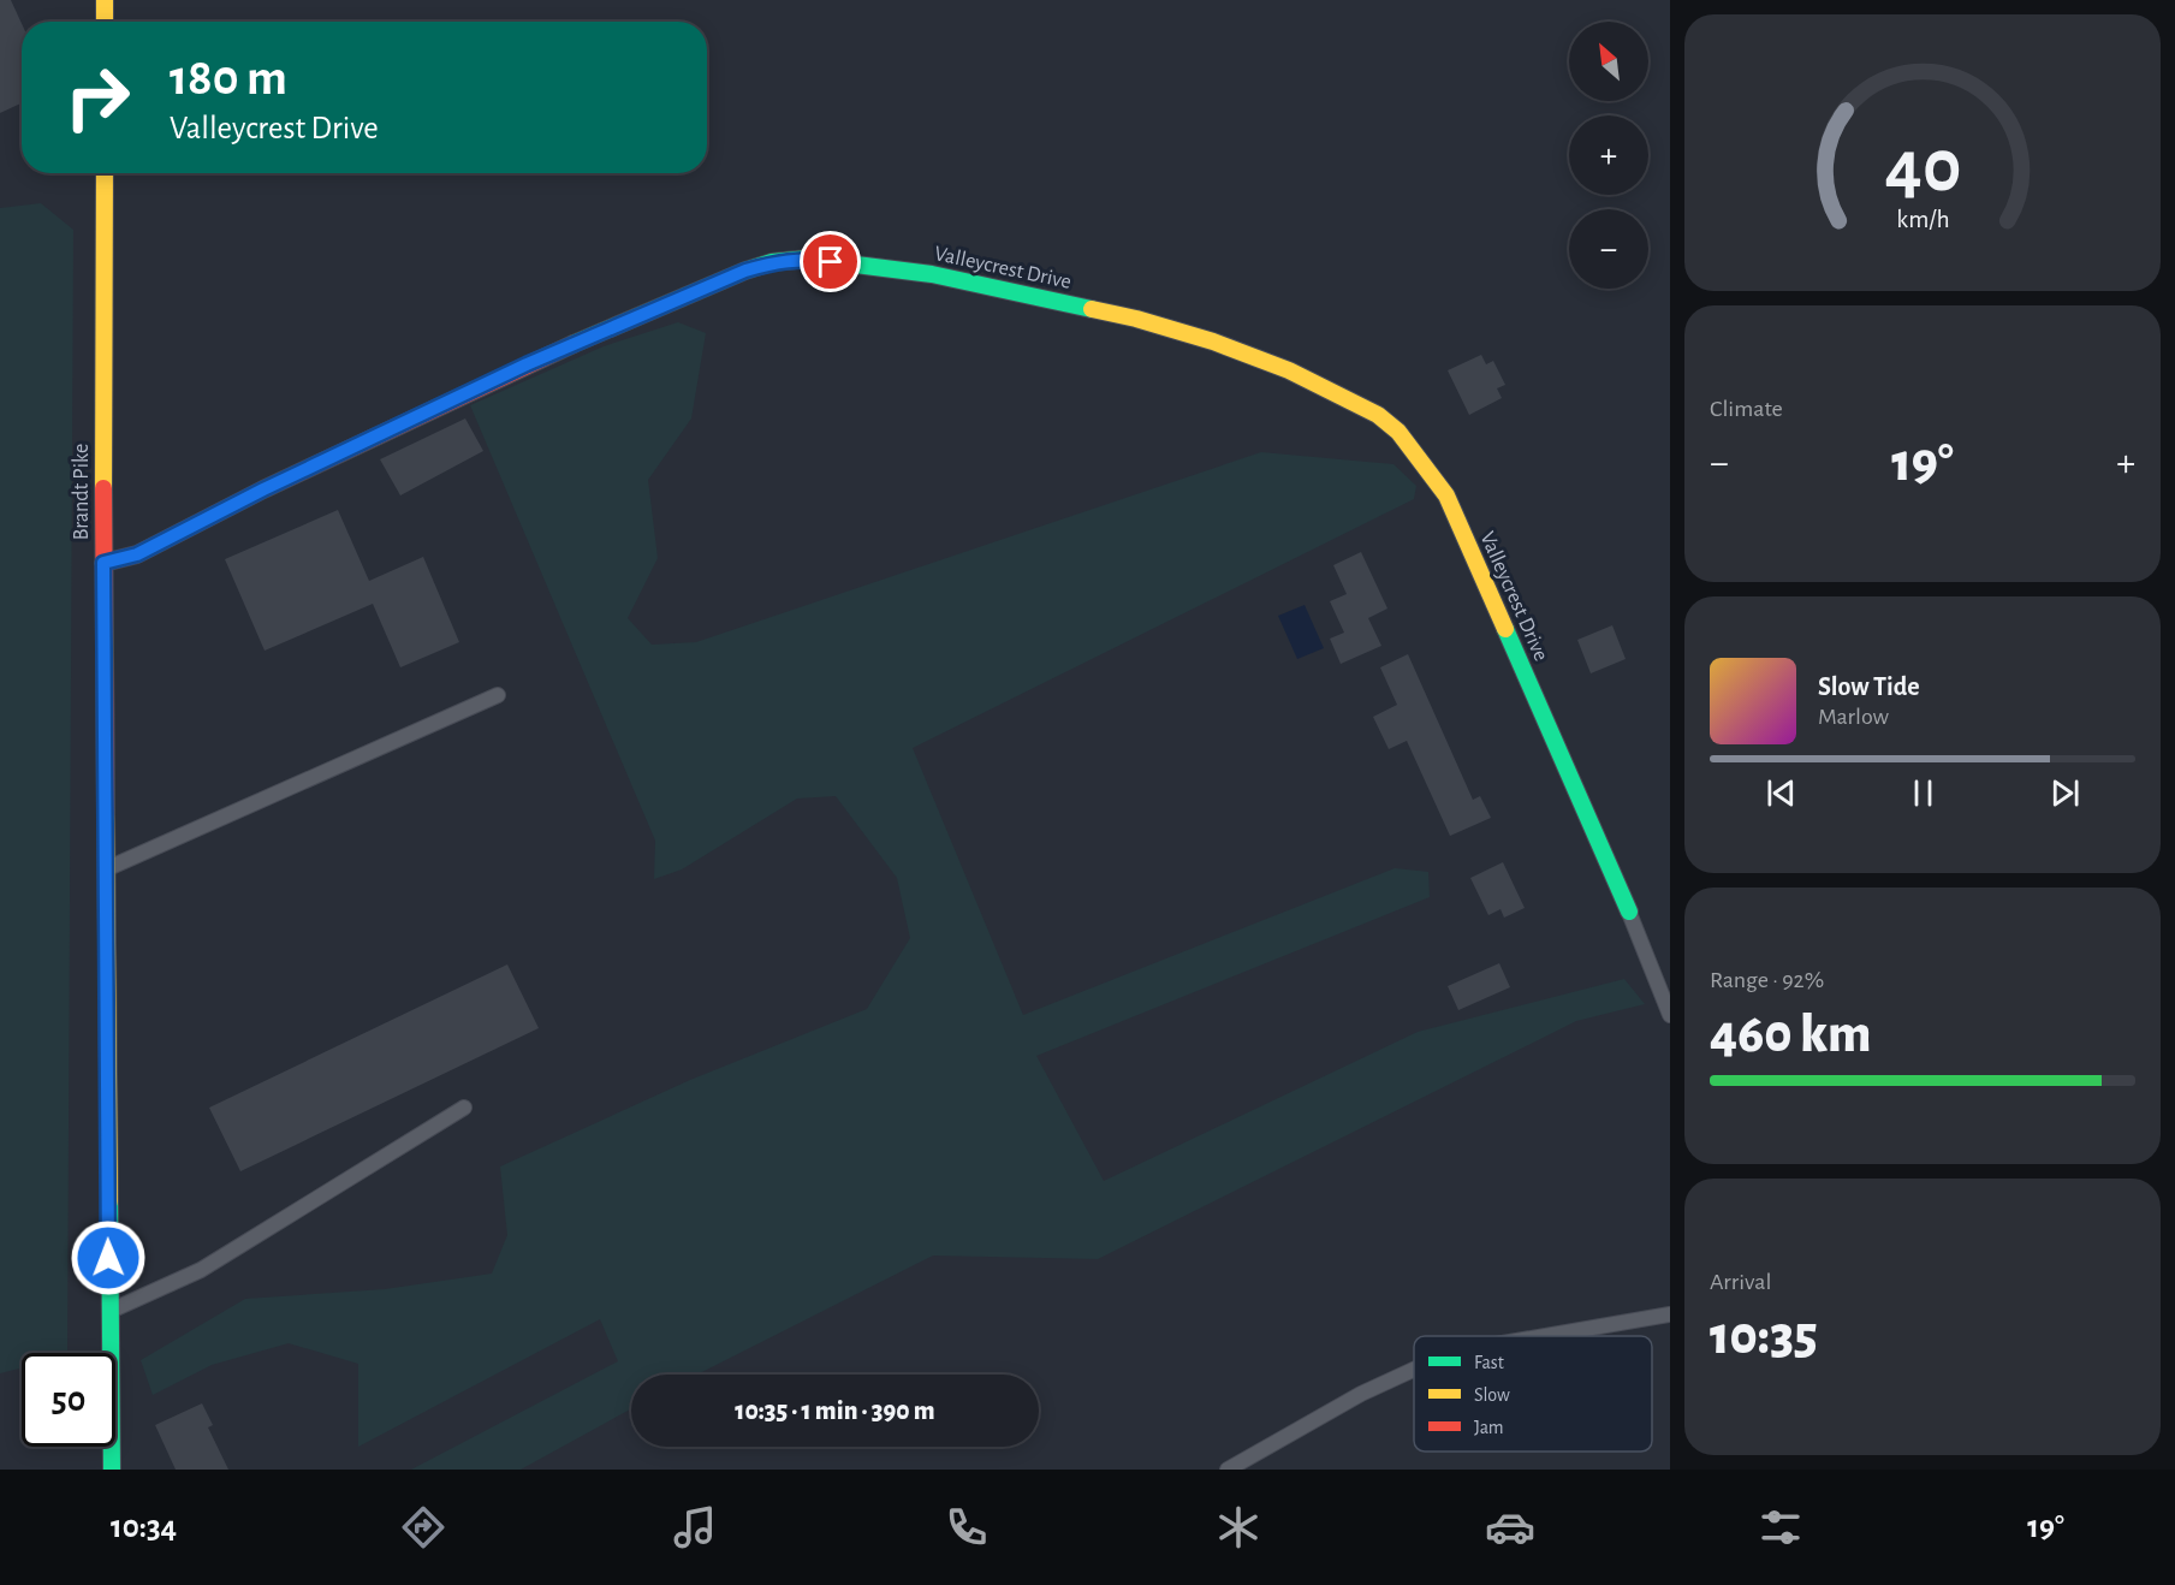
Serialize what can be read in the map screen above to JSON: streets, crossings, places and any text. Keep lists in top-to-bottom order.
{
  "streets": {
    "street": ["Valleycrest Drive", "Brandt Pike"]
  },
  "crossings": [
    ["Valleycrest Drive", "Brandt Pike"]
  ],
  "legend": ["Fast", "Slow", "Jam"],
  "north": "top left",
  "page": {
    "map_buttons": ["+", "−"],
    "turn": ["180 m", "Valleycrest Drive"],
    "tile": [
      "Climate",
      ["Range · 92%", "460 km"],
      ["Arrival", "10:35"]
    ],
    "heat": ["−", "19°", "+"],
    "song": ["Slow Tide", "Marlow"],
    "limit": "50",
    "trip": "10:35 · 1 min · 390 m",
    "tabs": ["10:34", "19°"],
    "gauge": ["40", "km/h"]
  }
}
